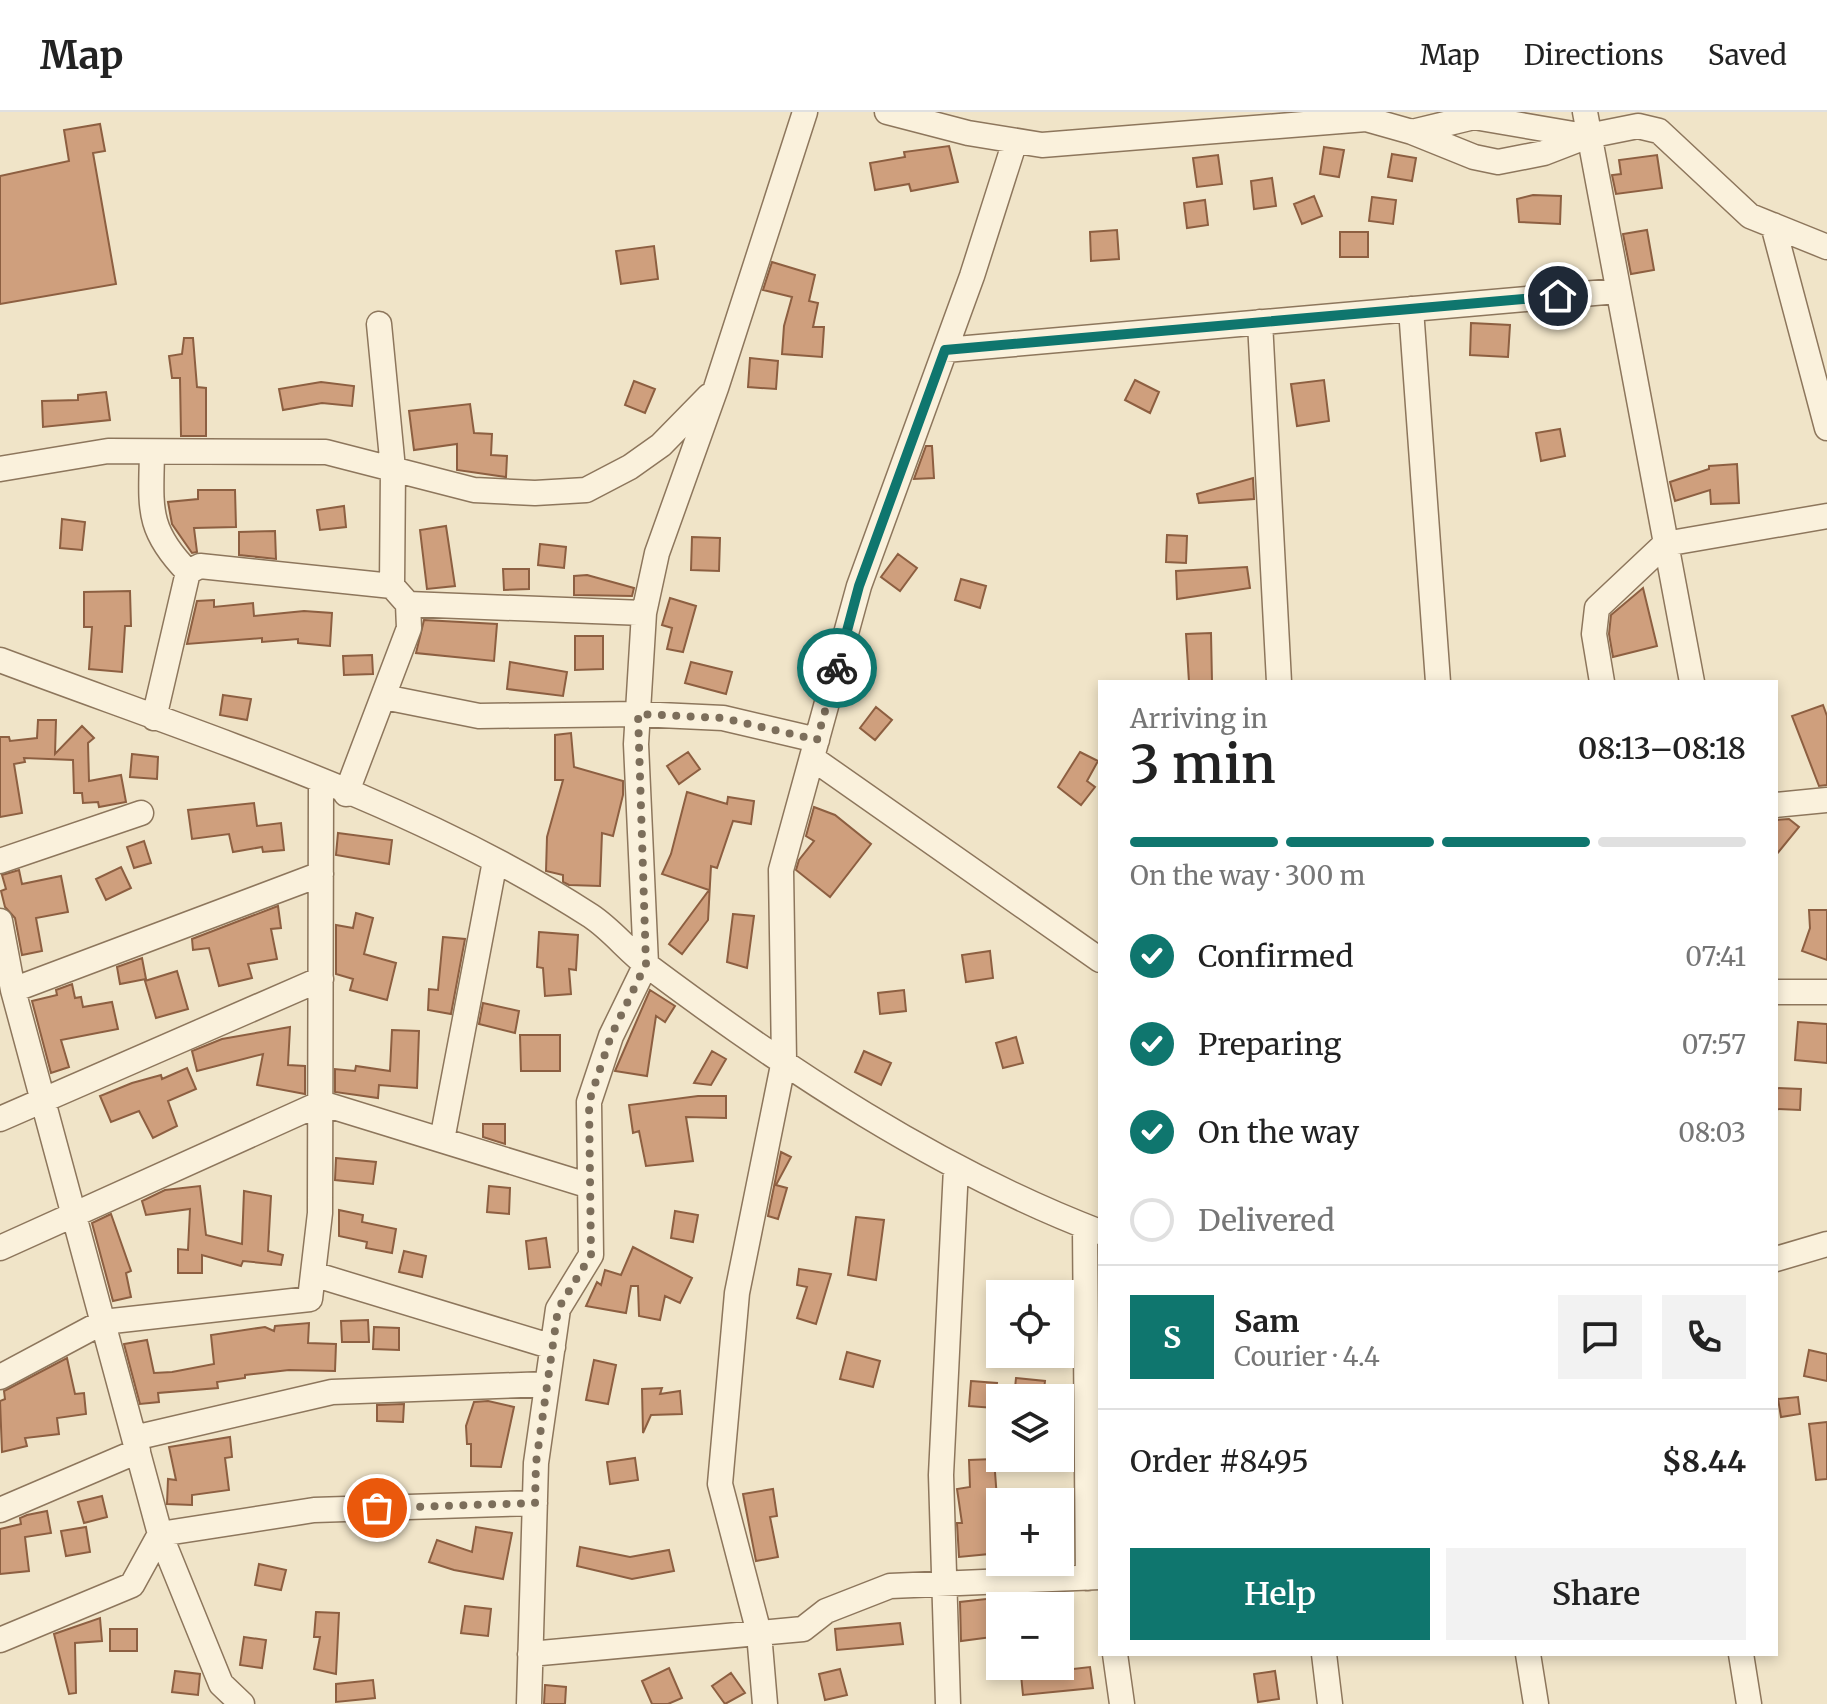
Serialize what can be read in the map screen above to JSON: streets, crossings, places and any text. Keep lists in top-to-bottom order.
{
  "page": {
    "header": "Map",
    "nav": ["Map", "Directions", "Saved"],
    "heading": ["3 min", "Arriving in", "08:13–08:18"],
    "panel": [
      "Sam",
      "Courier · 4.4",
      "Order #8495",
      "$8.44"
    ],
    "bar": "On the way · 300 m",
    "list": [
      ["Confirmed", "07:41"],
      ["Preparing", "07:57"],
      ["On the way", "08:03"],
      "Delivered"
    ],
    "map_buttons": ["+", "−"],
    "round": "S",
    "buttons": ["Help", "Share"]
  }
}
